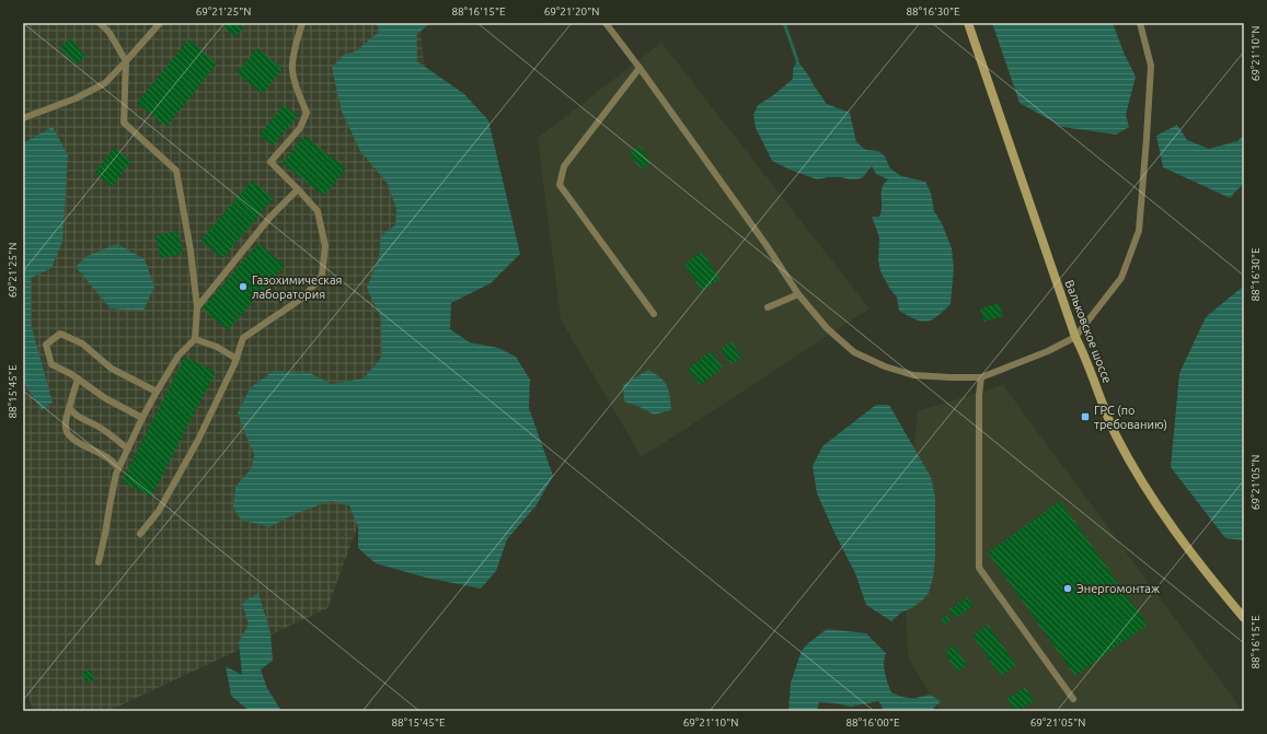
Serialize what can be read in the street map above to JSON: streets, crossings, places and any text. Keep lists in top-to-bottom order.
{
  "streets": {
    "main road": ["Вальковское шоссе"]
  },
  "places": {
    "other": ["Газохимическая лаборатория", "Энергомонтаж"],
    "transit": ["ГРС (по требованию)"]
  },
  "coordinates": [
    "69°21'25\"N",
    "88°16'15\"E",
    "69°21'20\"N",
    "88°16'30\"E",
    "69°21'10\"N",
    "88°15'45\"E",
    "69°21'05\"N",
    "88°16'00\"E"
  ]
}
